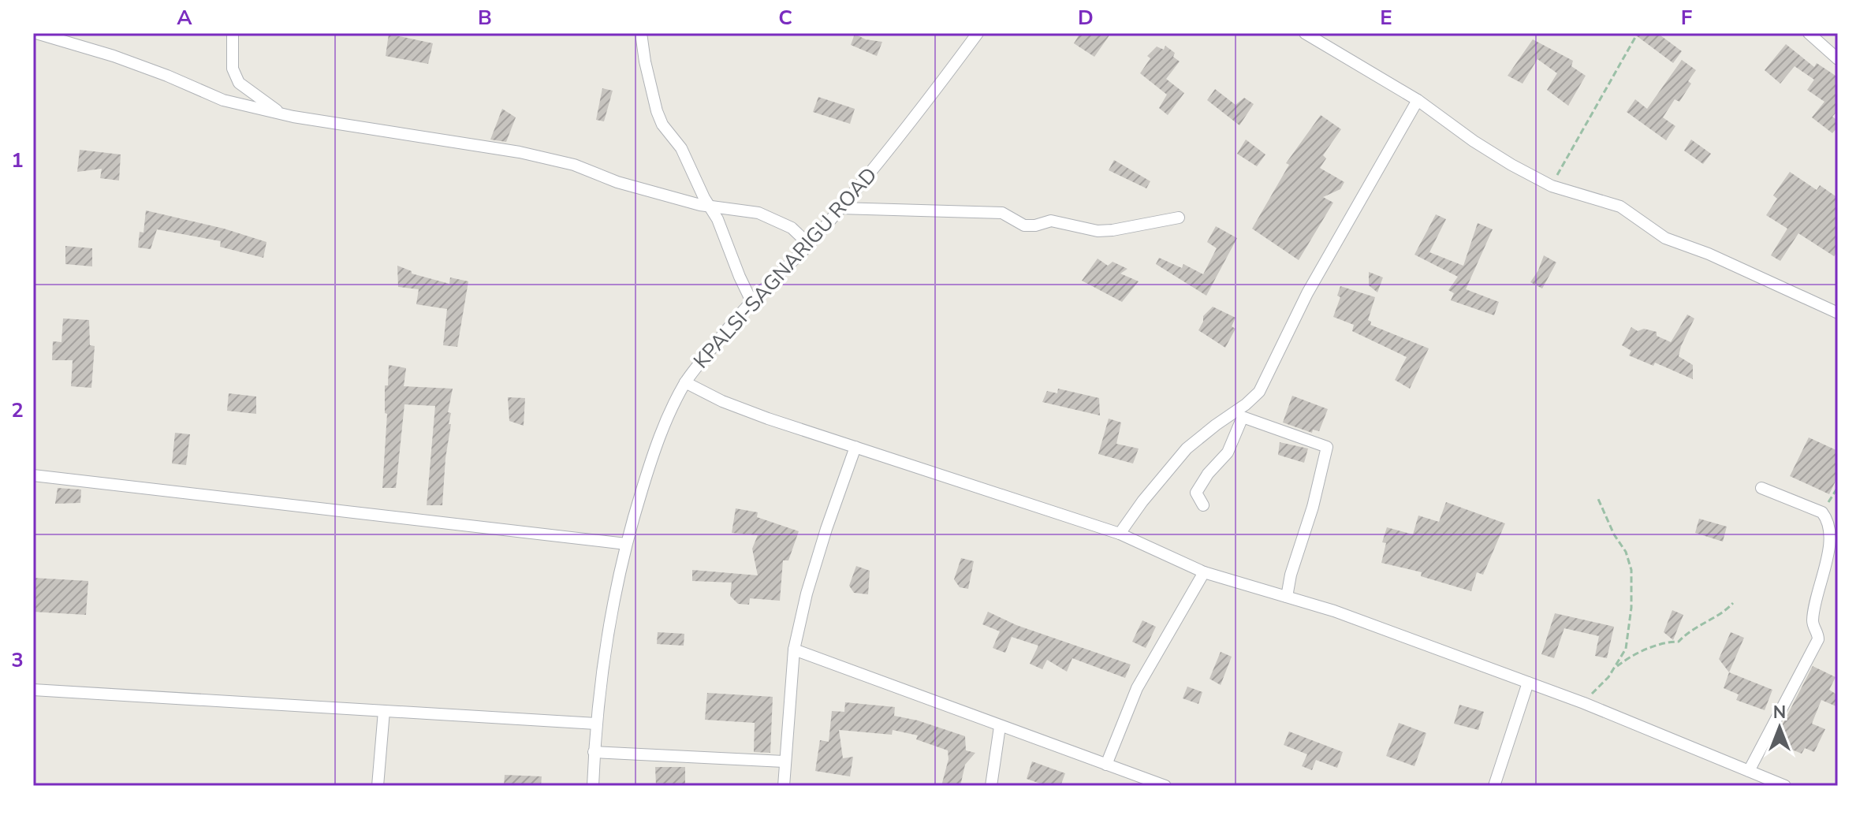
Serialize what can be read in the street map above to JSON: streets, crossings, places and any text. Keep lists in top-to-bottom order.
{
  "streets": {
    "street": ["KPALSI-SAGNARIGU ROAD"]
  },
  "north": "top",
  "grid": {
    "columns": [
      "A",
      "B",
      "C",
      "D",
      "E",
      "F"
    ],
    "rows": ["1", "2", "3"]
  }
}
